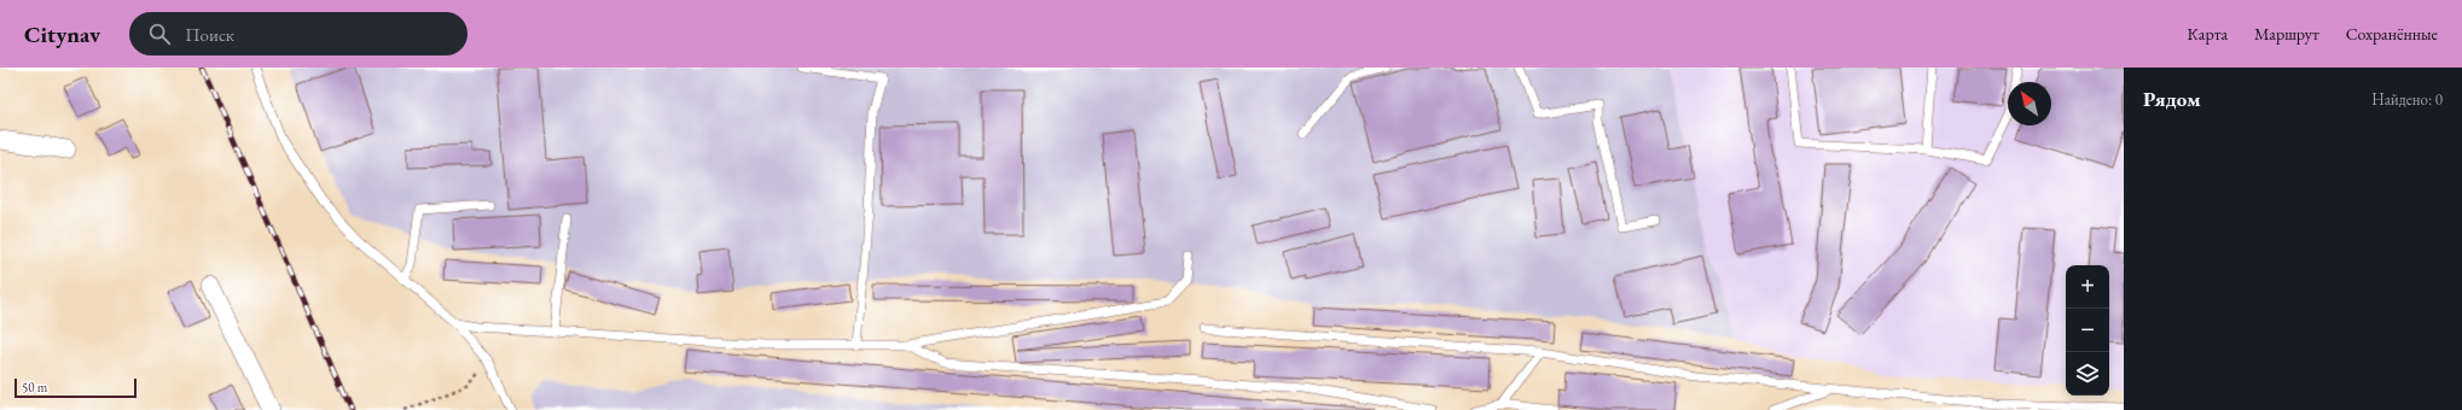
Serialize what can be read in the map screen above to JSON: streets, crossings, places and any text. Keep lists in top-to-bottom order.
{
  "scale_bar": "50 m",
  "north": "top left",
  "page": {
    "header": "Citynav",
    "search": "Поиск",
    "nav": ["Карта", "Маршрут", "Сохранённые"],
    "heading": ["Рядом", "Найдено: 0"],
    "map_buttons": ["+", "−"],
    "scale": "50 m"
  }
}
